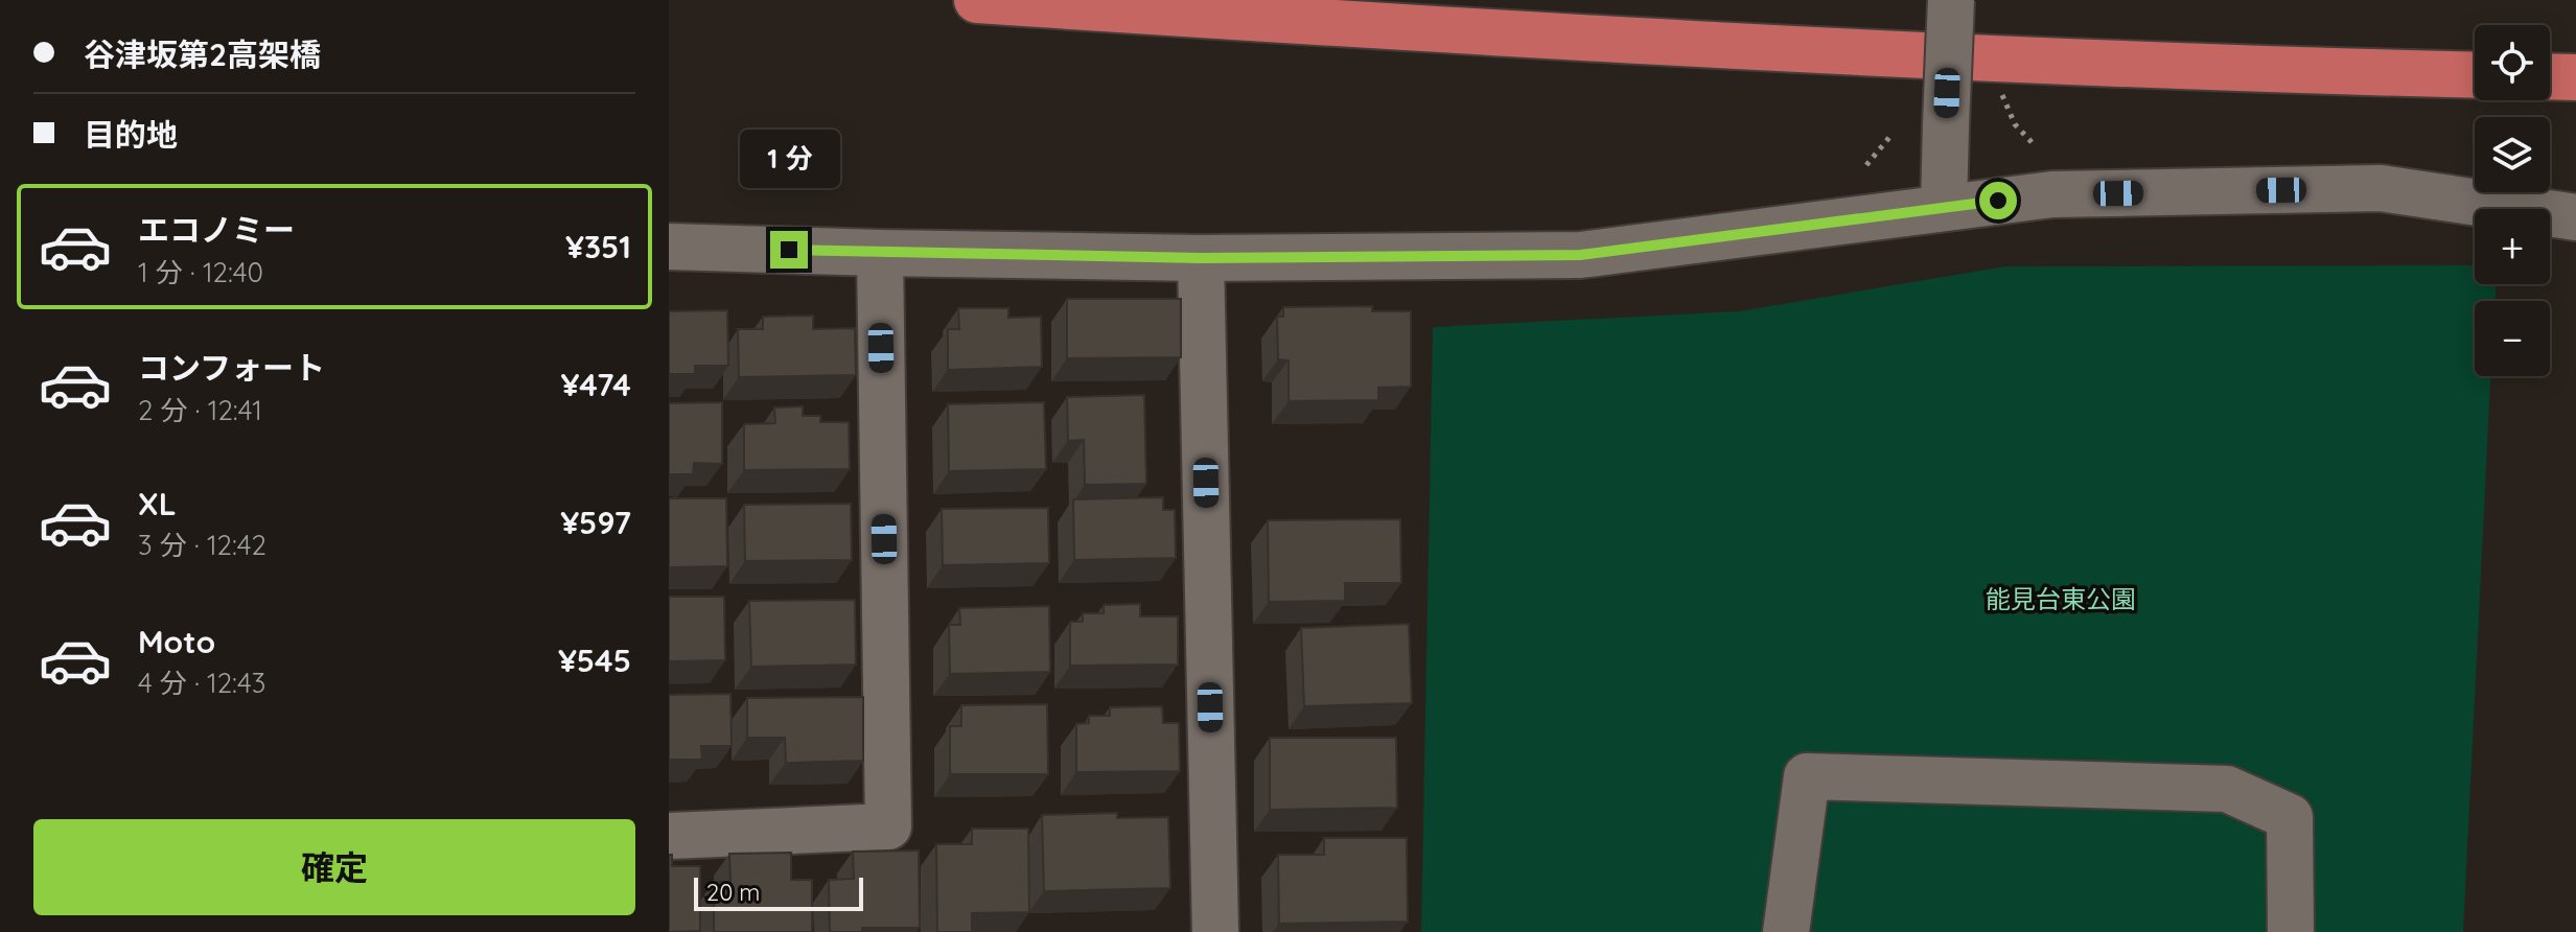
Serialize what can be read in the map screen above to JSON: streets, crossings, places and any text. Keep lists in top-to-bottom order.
{
  "parks": ["能見台東公園"],
  "scale_bar": "20 m",
  "page": {
    "banner": ["谷津坂第2高架橋", "目的地"],
    "map_buttons": ["+", "−"],
    "bubble": "1 分",
    "list": [
      {
        "name": "エコノミー",
        "note": "1 分 · 12:40",
        "value": "¥351"
      },
      {
        "name": "コンフォート",
        "note": "2 分 · 12:41",
        "value": "¥474"
      },
      {
        "name": "XL",
        "note": "3 分 · 12:42",
        "value": "¥597"
      },
      {
        "name": "Moto",
        "note": "4 分 · 12:43",
        "value": "¥545"
      }
    ],
    "buttons": "確定",
    "scale": "20 m"
  }
}
